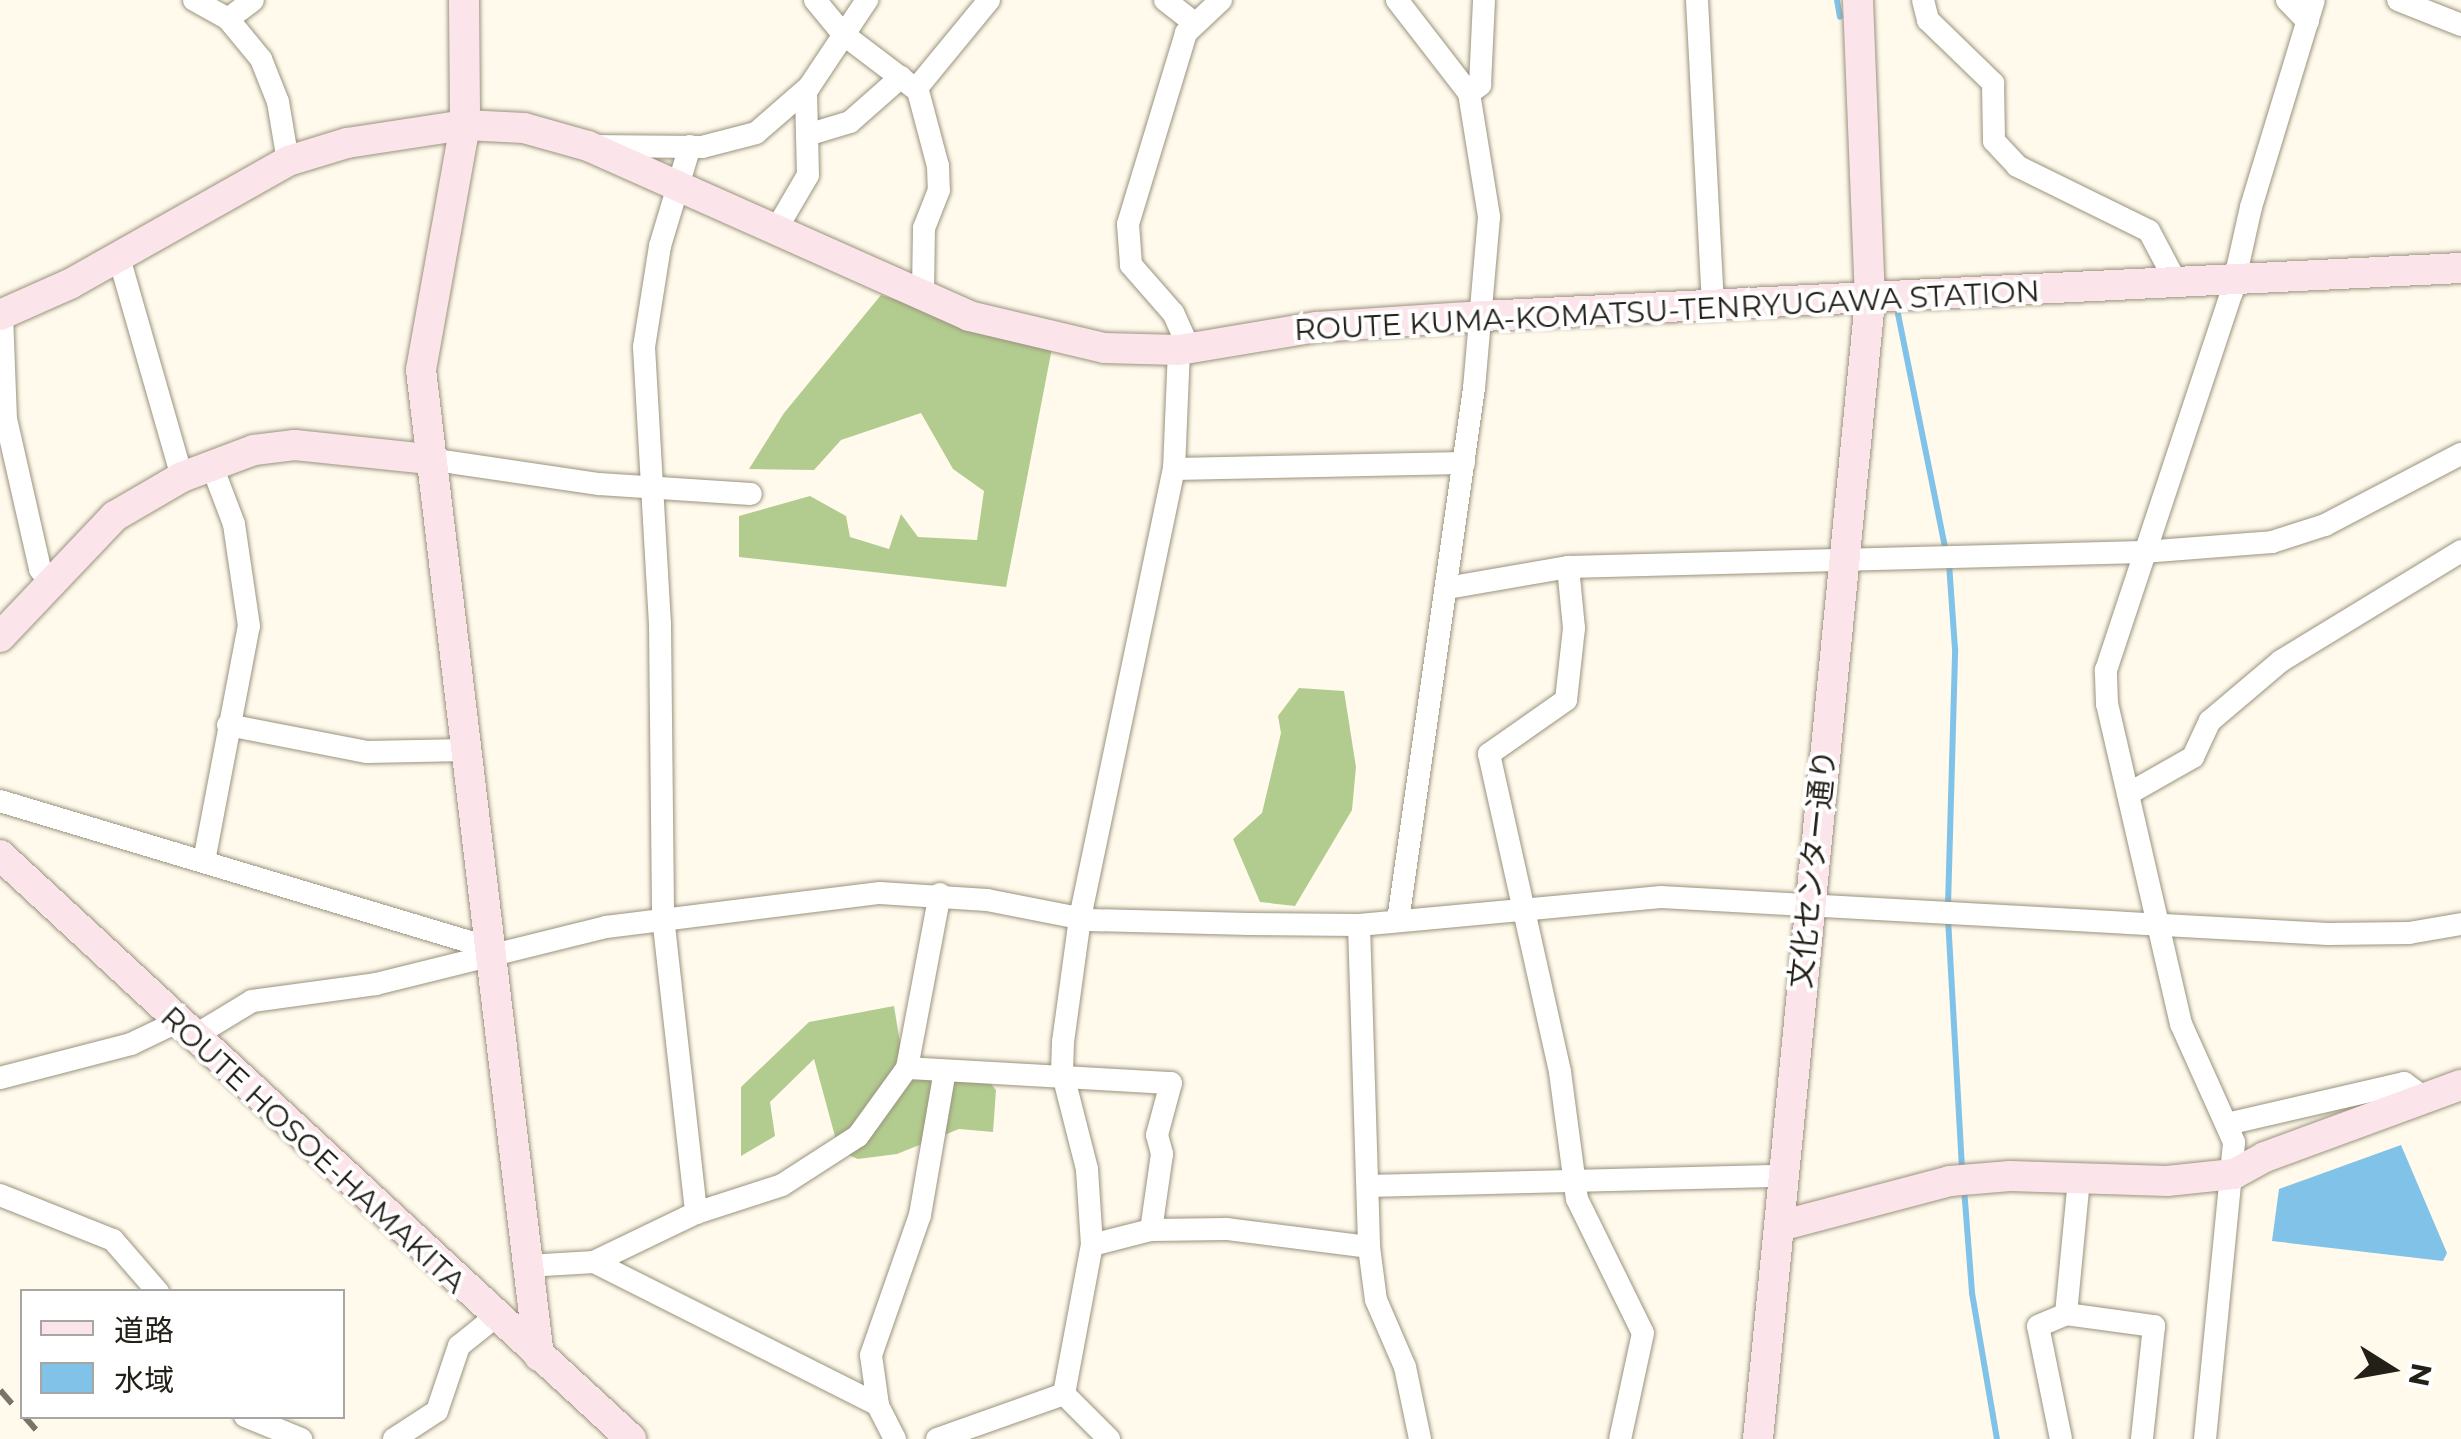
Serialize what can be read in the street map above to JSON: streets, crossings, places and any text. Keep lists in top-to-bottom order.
{
  "streets": {
    "street": ["ROUTE KUMA-KOMATSU-TENRYUGAWA STATION", "文化センター通り", "ROUTE HOSOE-HAMAKITA"]
  },
  "crossings": [
    ["ROUTE KUMA-KOMATSU-TENRYUGAWA STATION", "文化センター通り"]
  ],
  "legend": ["道路", "水域"],
  "north": "right"
}
